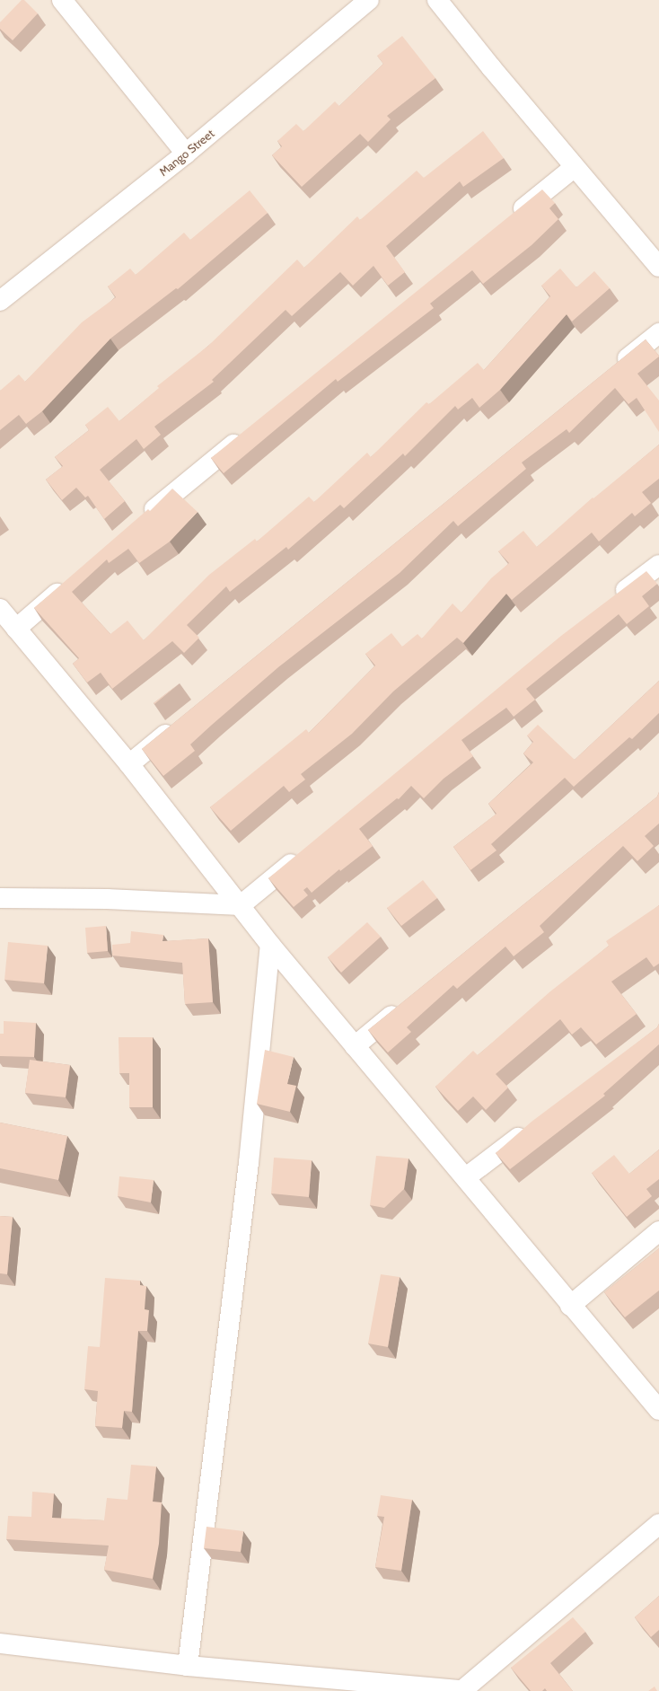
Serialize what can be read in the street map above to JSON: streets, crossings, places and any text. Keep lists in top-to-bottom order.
{
  "streets": {
    "street": ["Mango Street"]
  }
}
